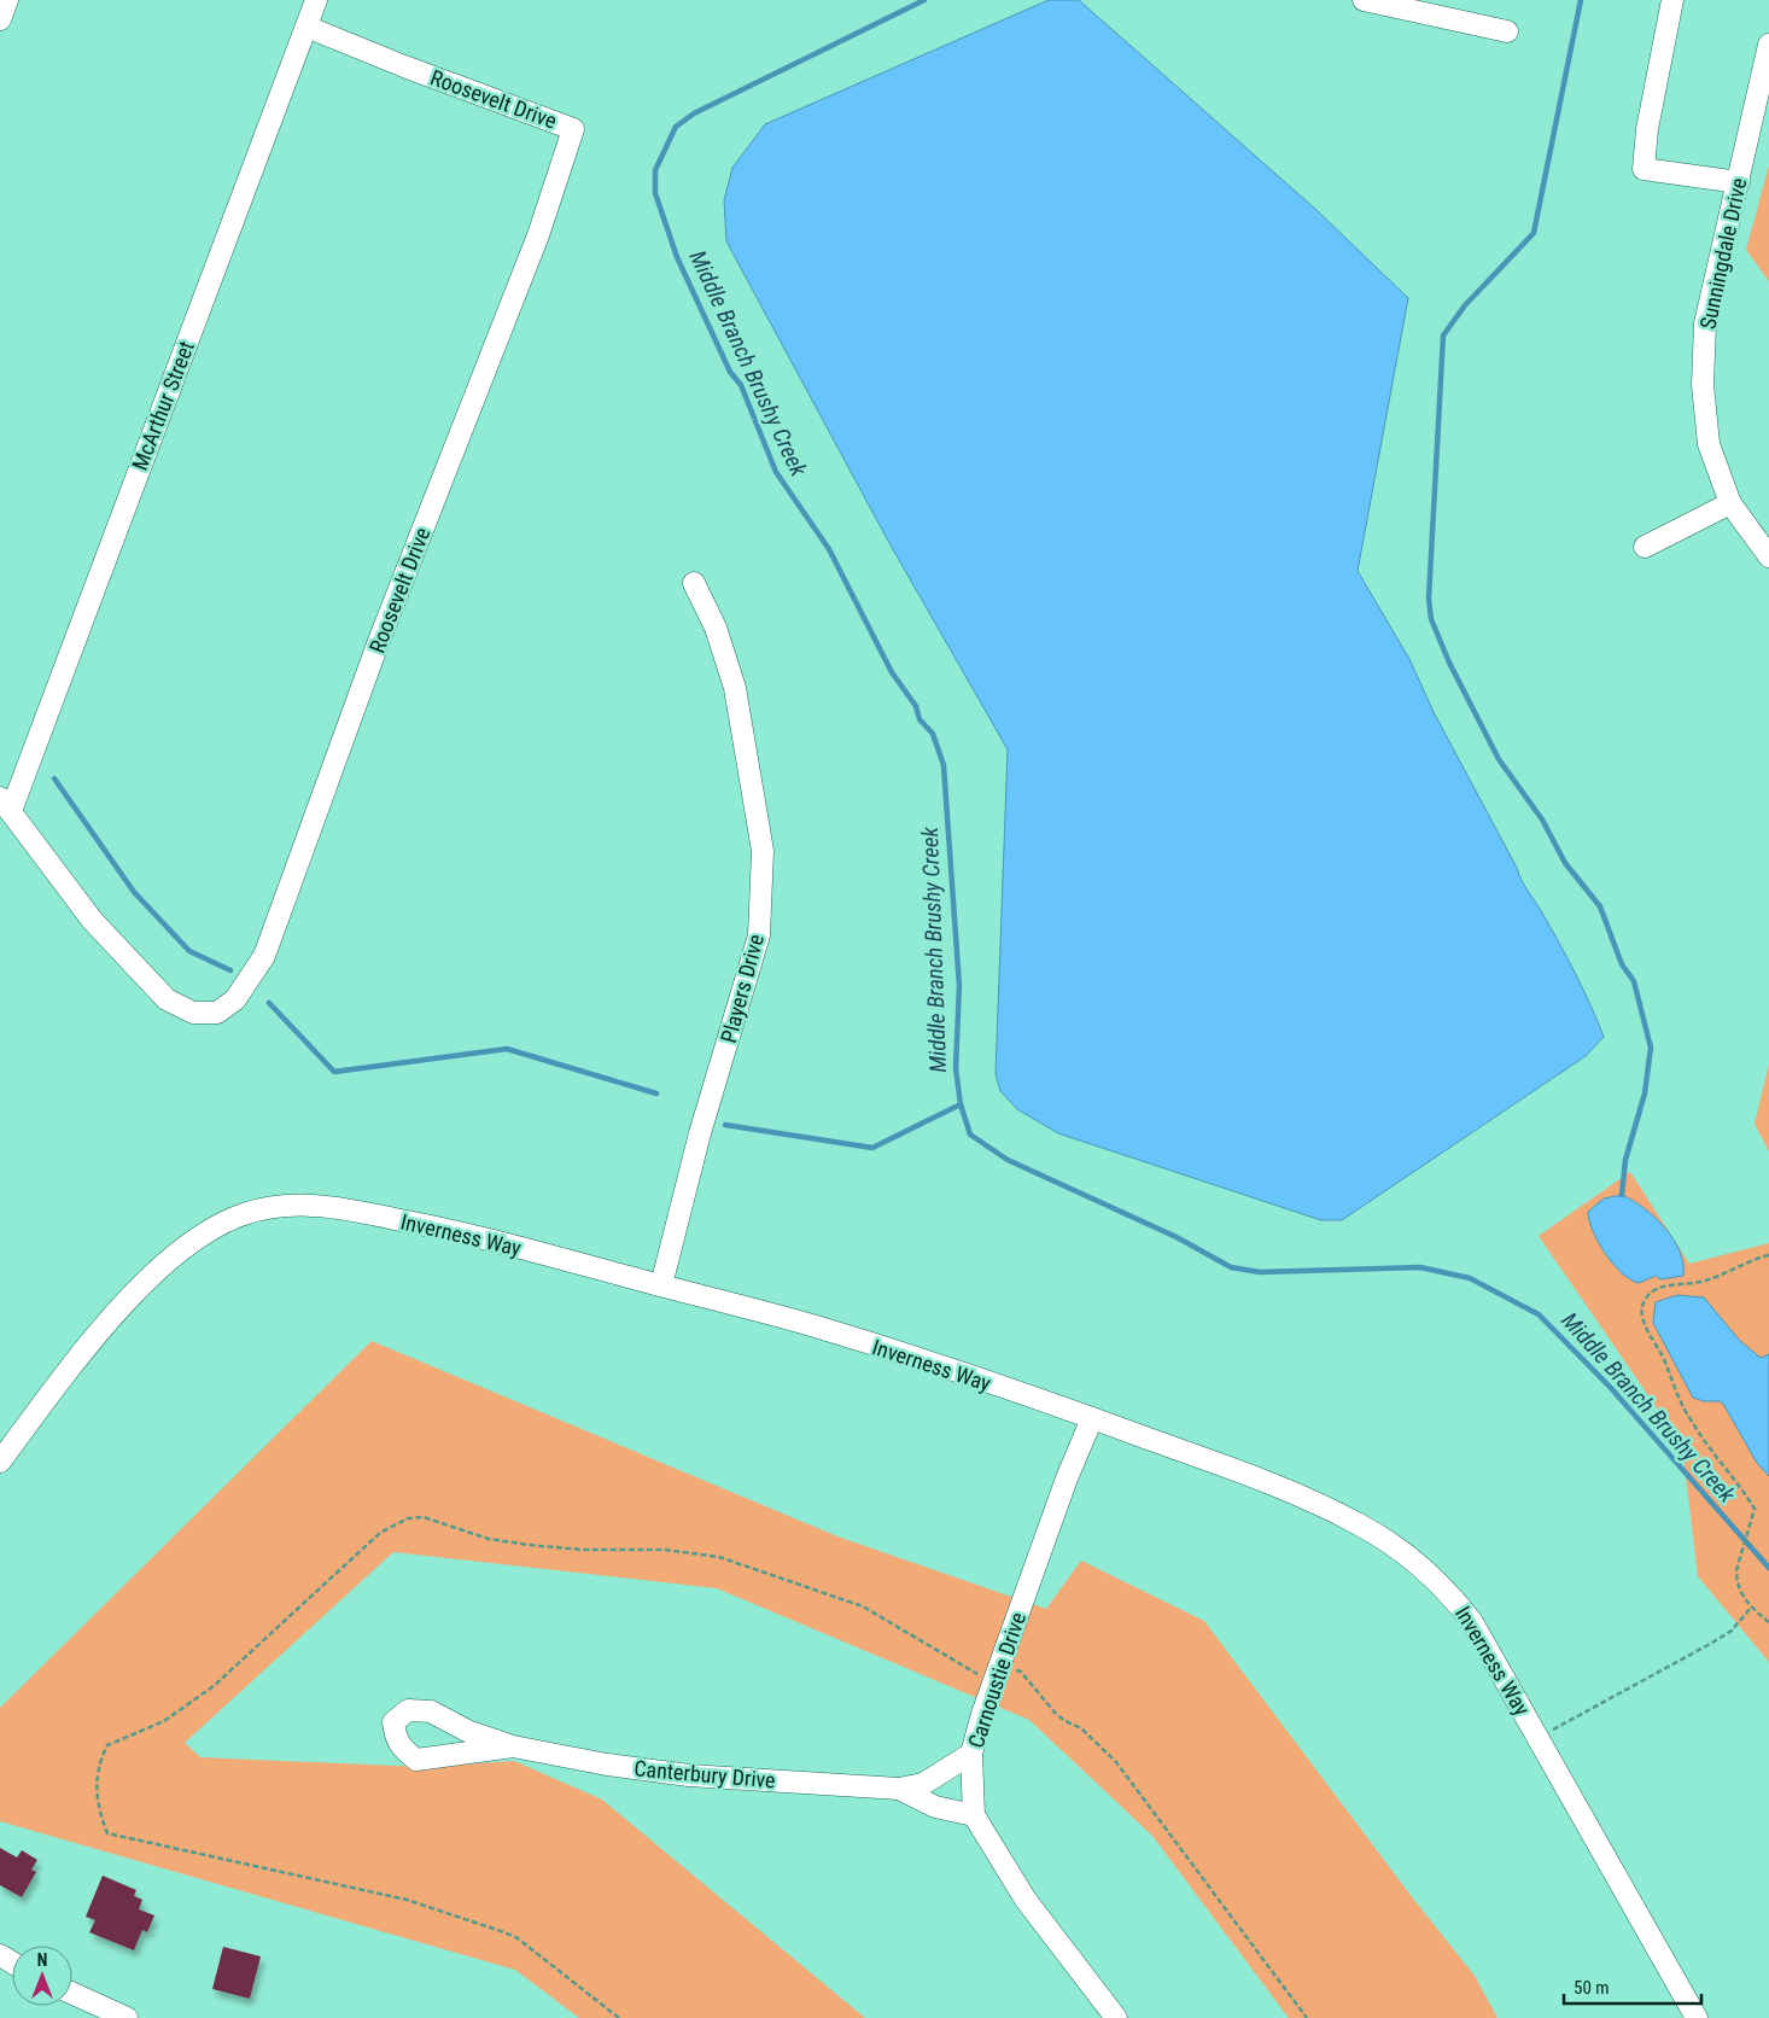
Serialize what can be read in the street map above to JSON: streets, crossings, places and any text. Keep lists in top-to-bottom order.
{
  "streets": {
    "street": [
      "Roosevelt Drive",
      "Sunningdale Drive",
      "McArthur Street",
      "Players Drive",
      "Inverness Way",
      "Carnoustie Drive",
      "Canterbury Drive"
    ]
  },
  "crossings": [
    ["Roosevelt Drive", "McArthur Street"],
    ["Players Drive", "Inverness Way"],
    ["Inverness Way", "Carnoustie Drive"],
    ["Carnoustie Drive", "Canterbury Drive"]
  ],
  "water": ["Middle Branch Brushy Creek"],
  "scale_bar": "50 m",
  "north": "top"
}
